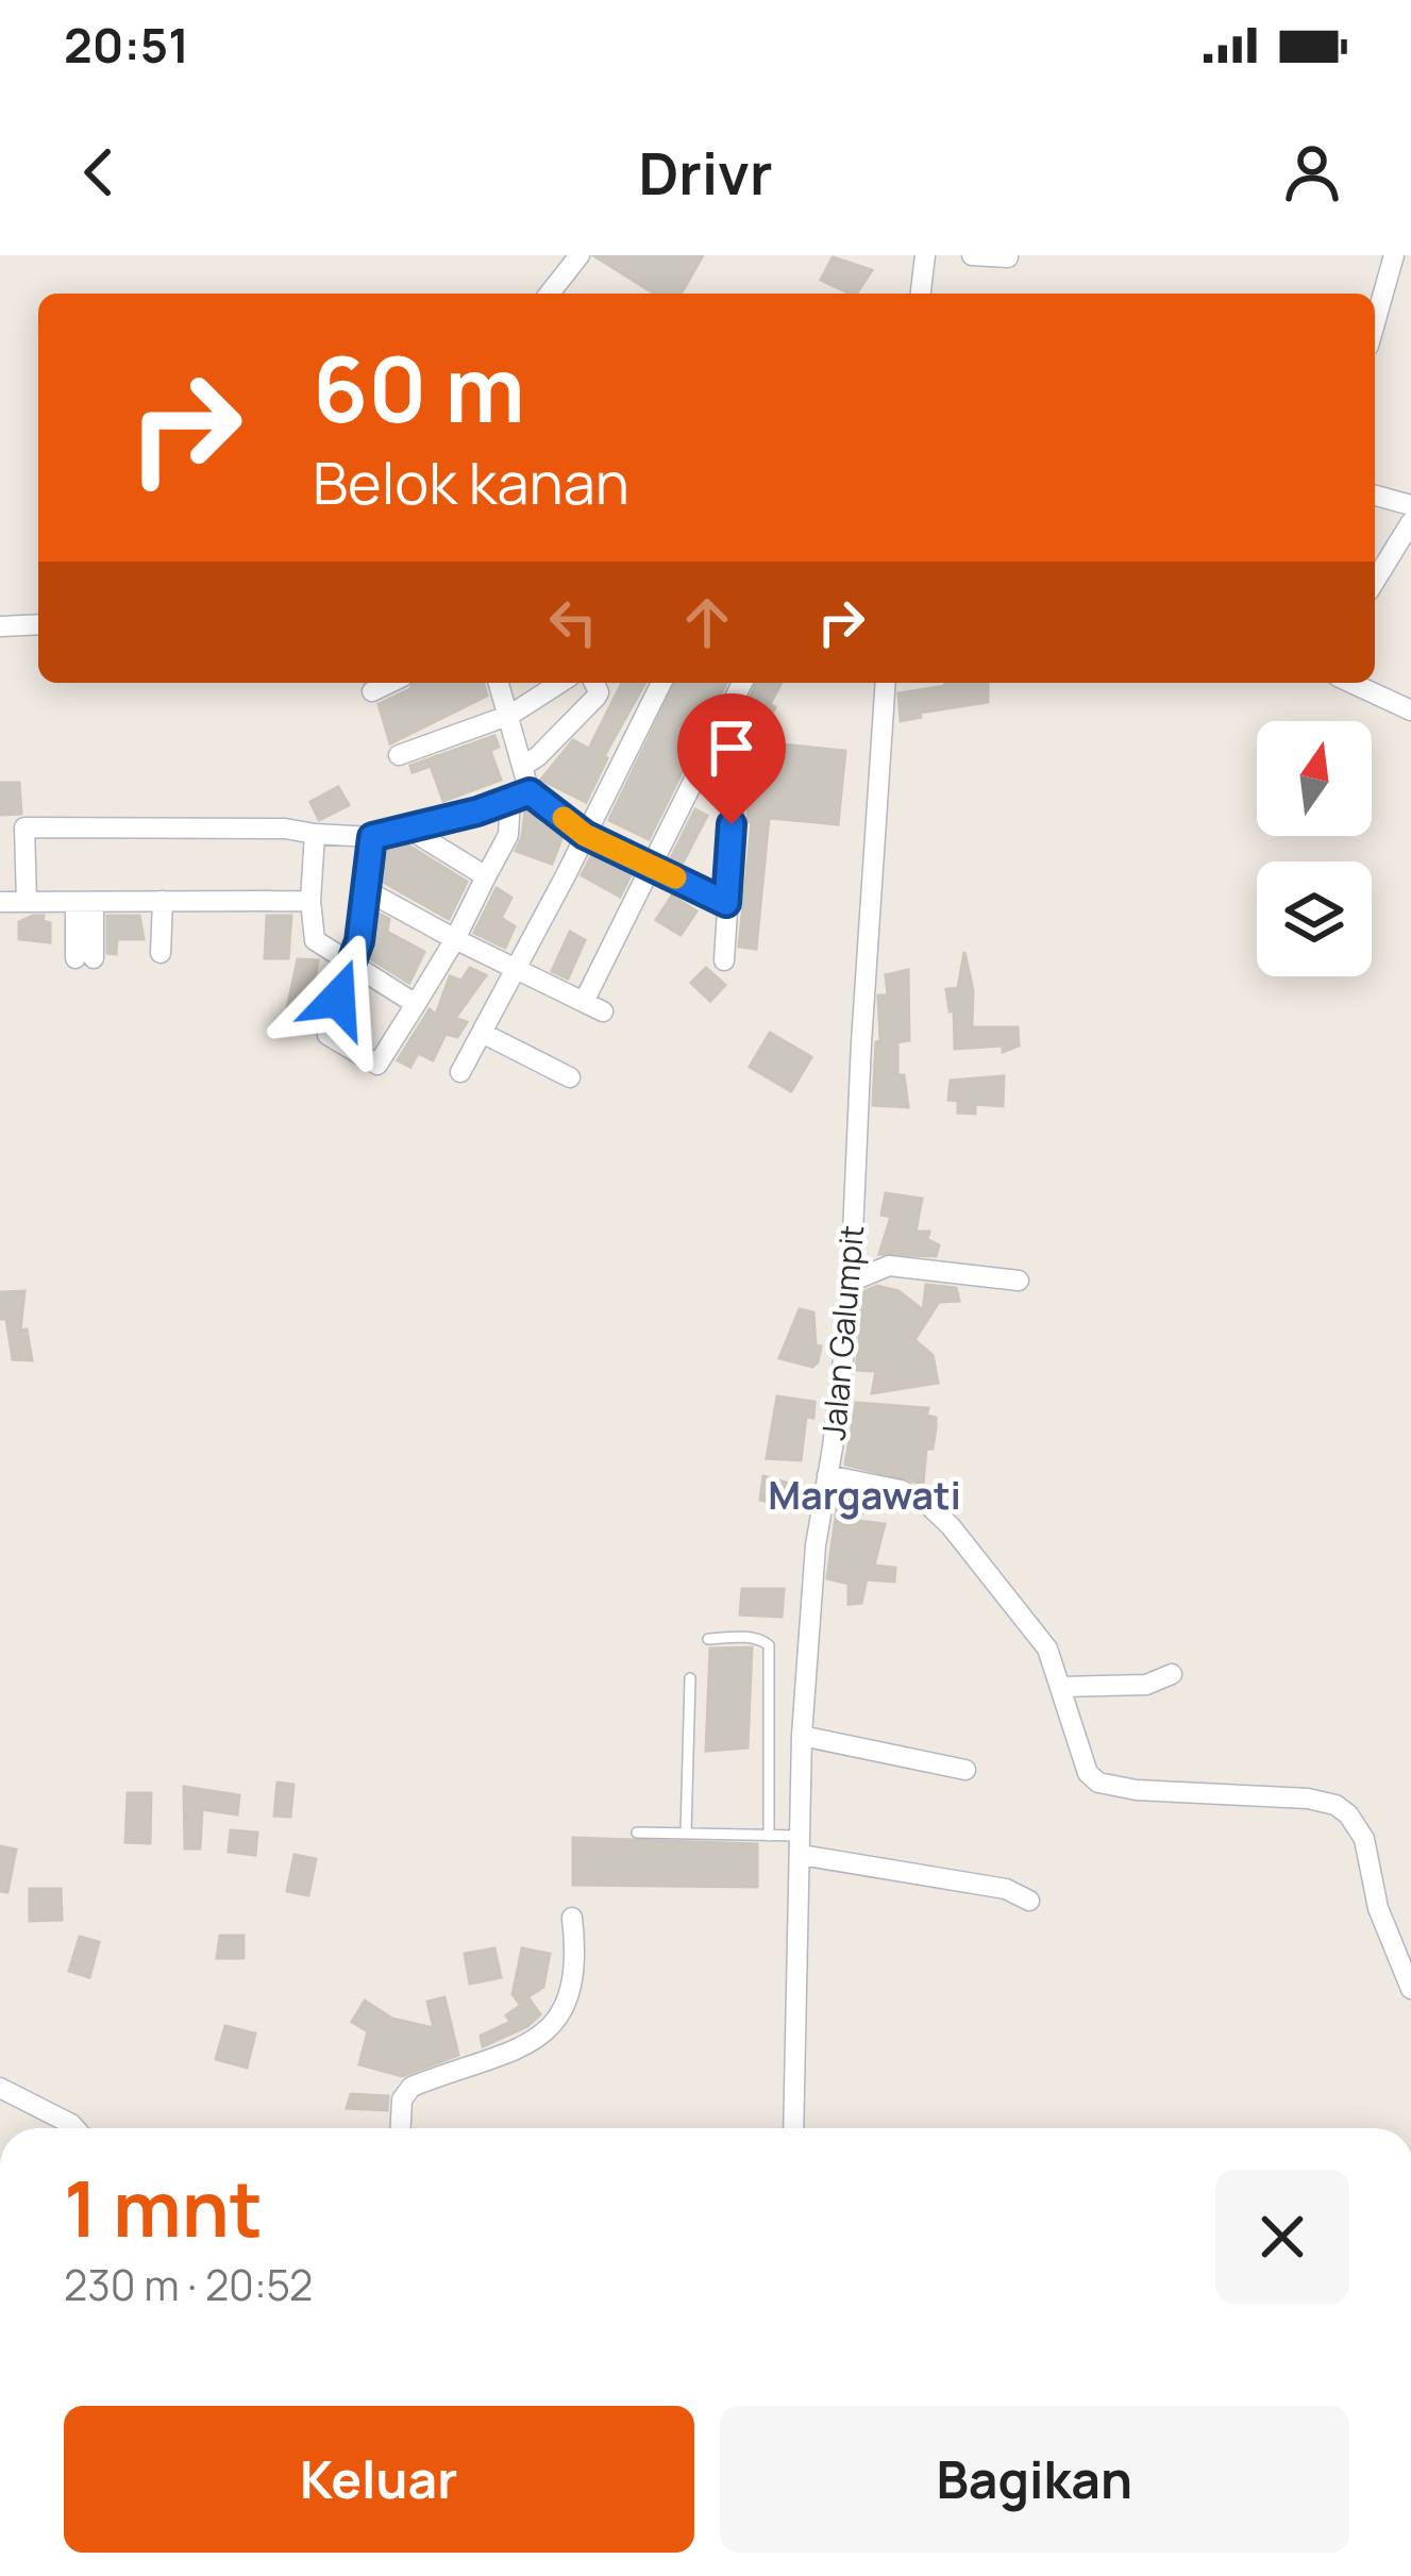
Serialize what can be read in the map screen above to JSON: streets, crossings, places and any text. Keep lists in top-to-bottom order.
{
  "streets": {
    "street": ["Jalan Galumpit"]
  },
  "districts": ["Margawati"],
  "north": "top",
  "page": {
    "status": "20:51",
    "header": "Drivr",
    "turn": ["60 m", "Belok kanan"],
    "heading": ["1 mnt", "230 m · 20:52"],
    "buttons": ["Keluar", "Bagikan"]
  }
}
